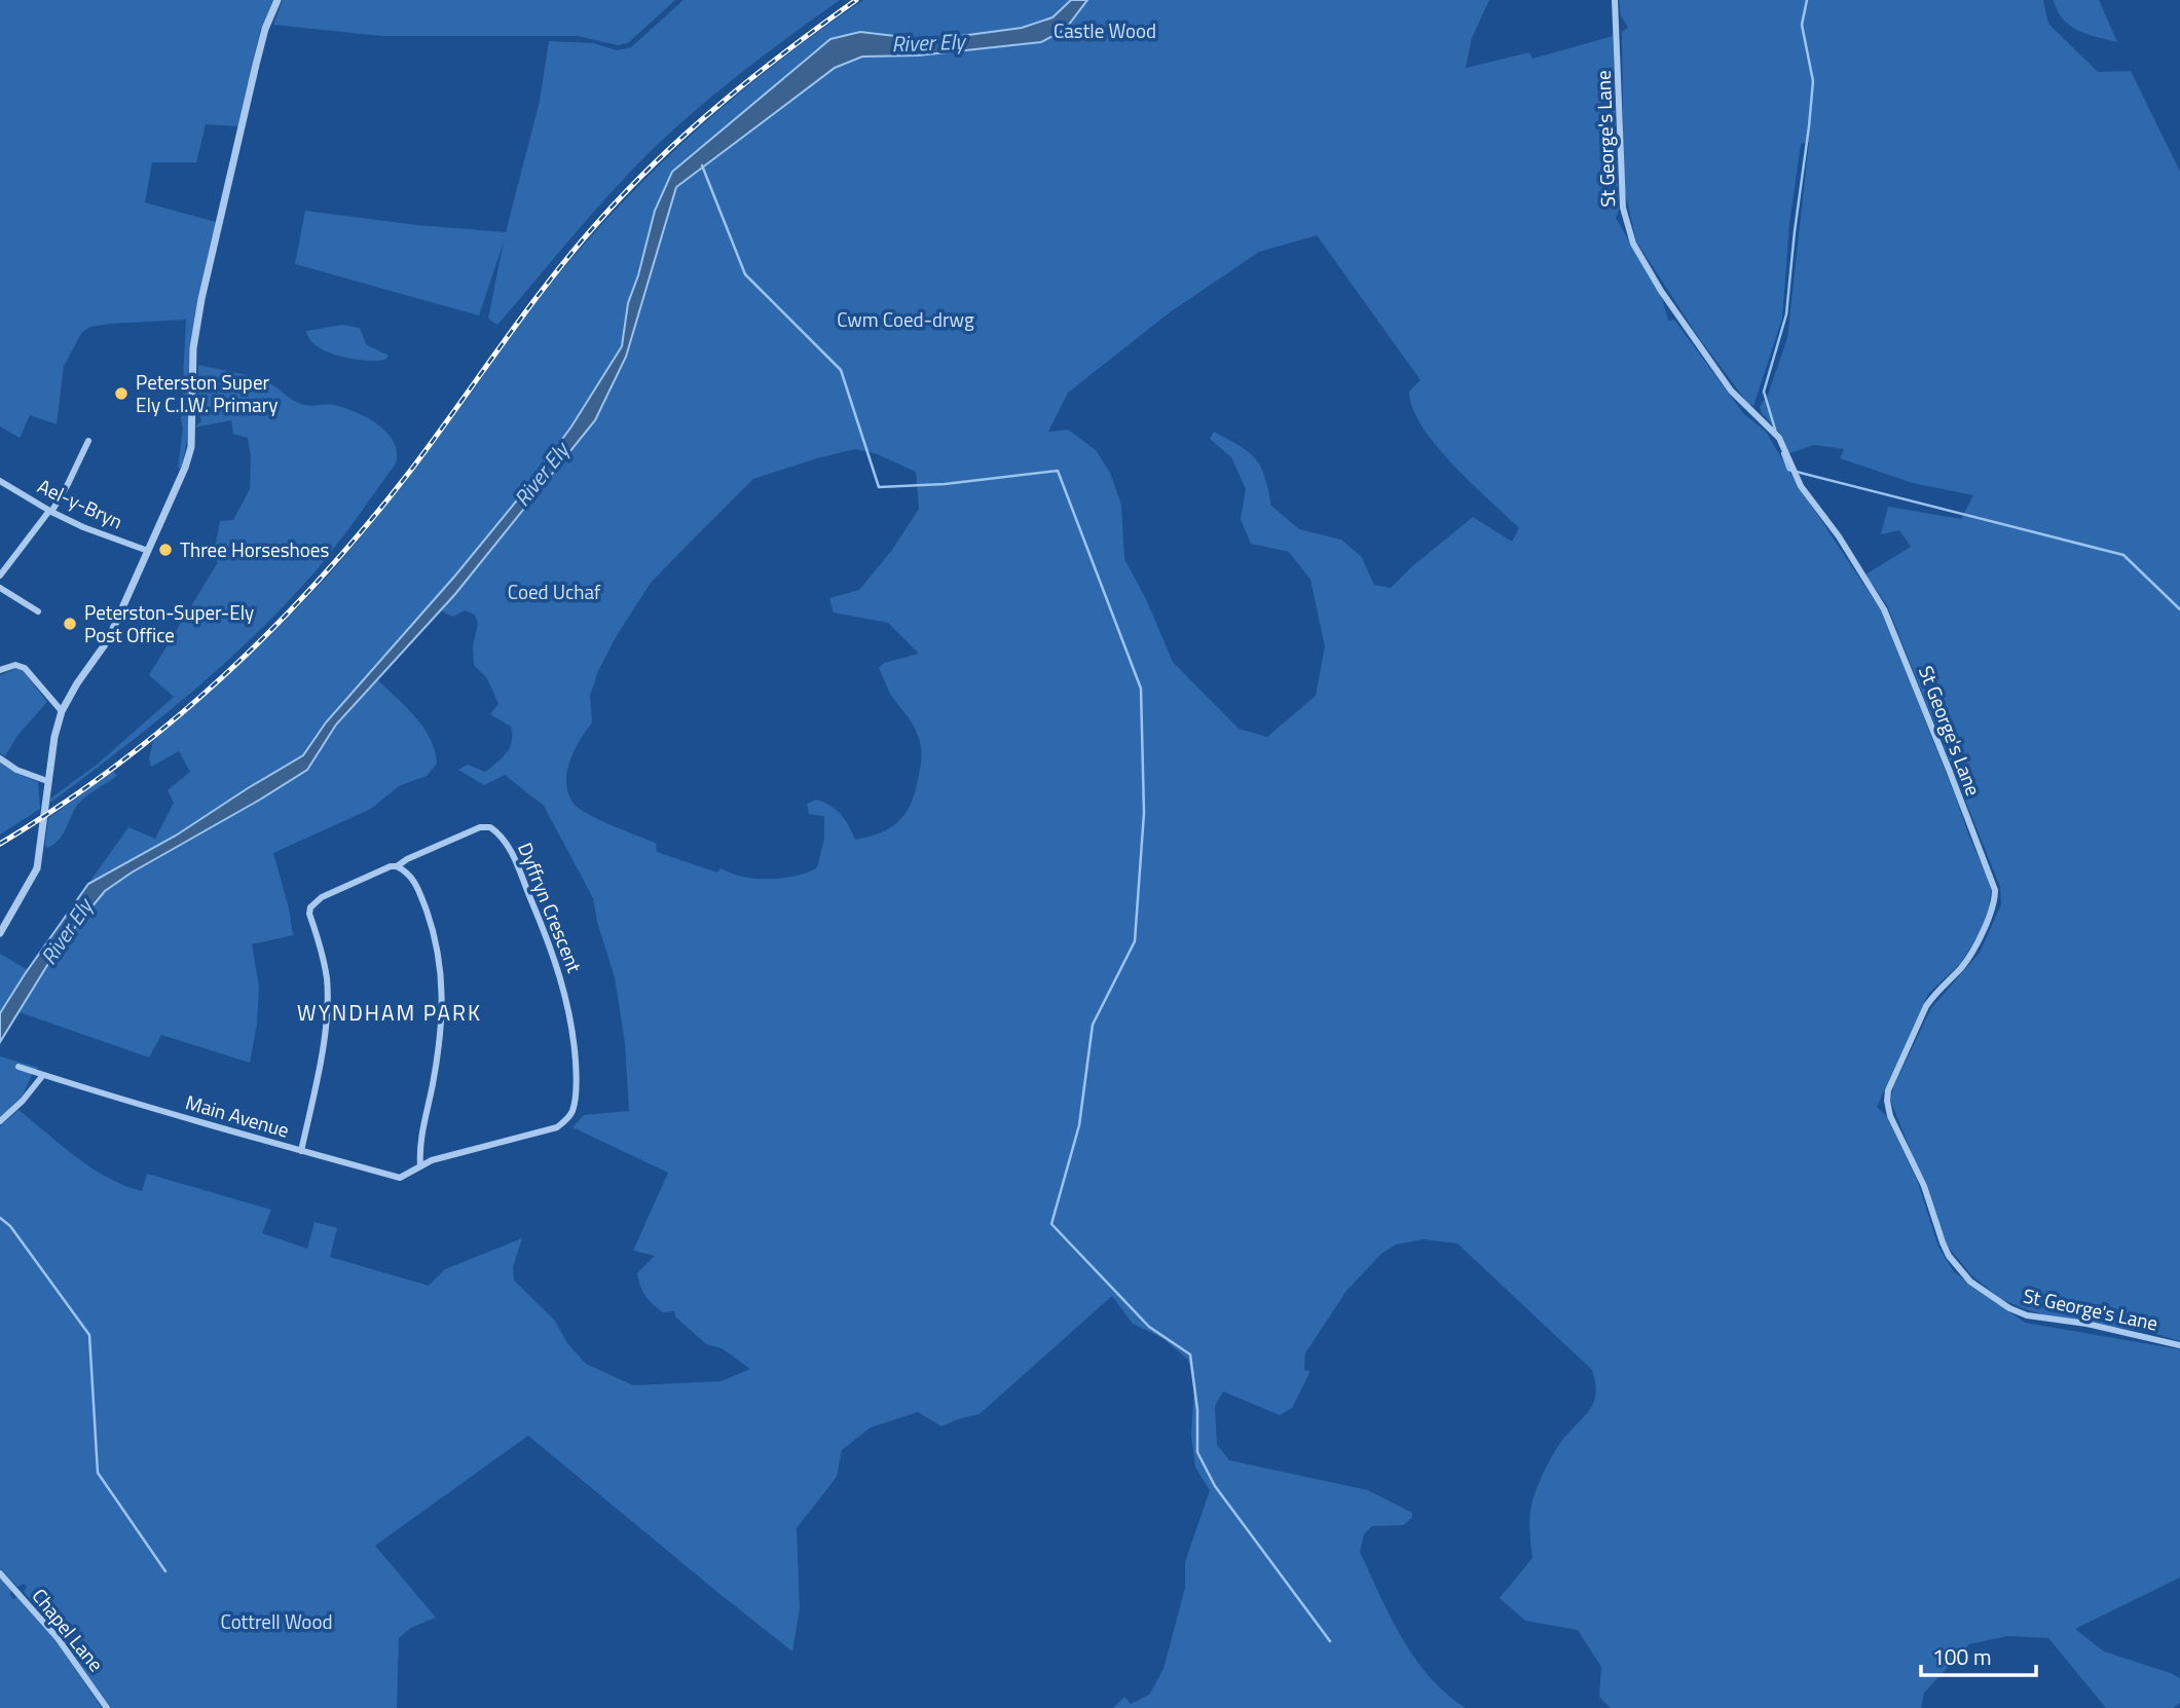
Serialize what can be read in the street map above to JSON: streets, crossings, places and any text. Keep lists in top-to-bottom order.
{
  "streets": {
    "street": [
      "St George's Lane",
      "Ael-y-Bryn",
      "Dyffryn Crescent",
      "Main Avenue",
      "Chapel Lane"
    ]
  },
  "crossings": [
    ["Dyffryn Crescent", "Main Avenue"]
  ],
  "districts": ["WYNDHAM PARK"],
  "water": ["River Ely"],
  "parks": [
    "Castle Wood",
    "Cwm Coed-drwg",
    "Coed Uchaf",
    "Cottrell Wood"
  ],
  "places": ["Peterston Super Ely C.I.W. Primary", "Three Horseshoes", "Peterston-Super-Ely Post Office"],
  "scale_bar": "100 m"
}
